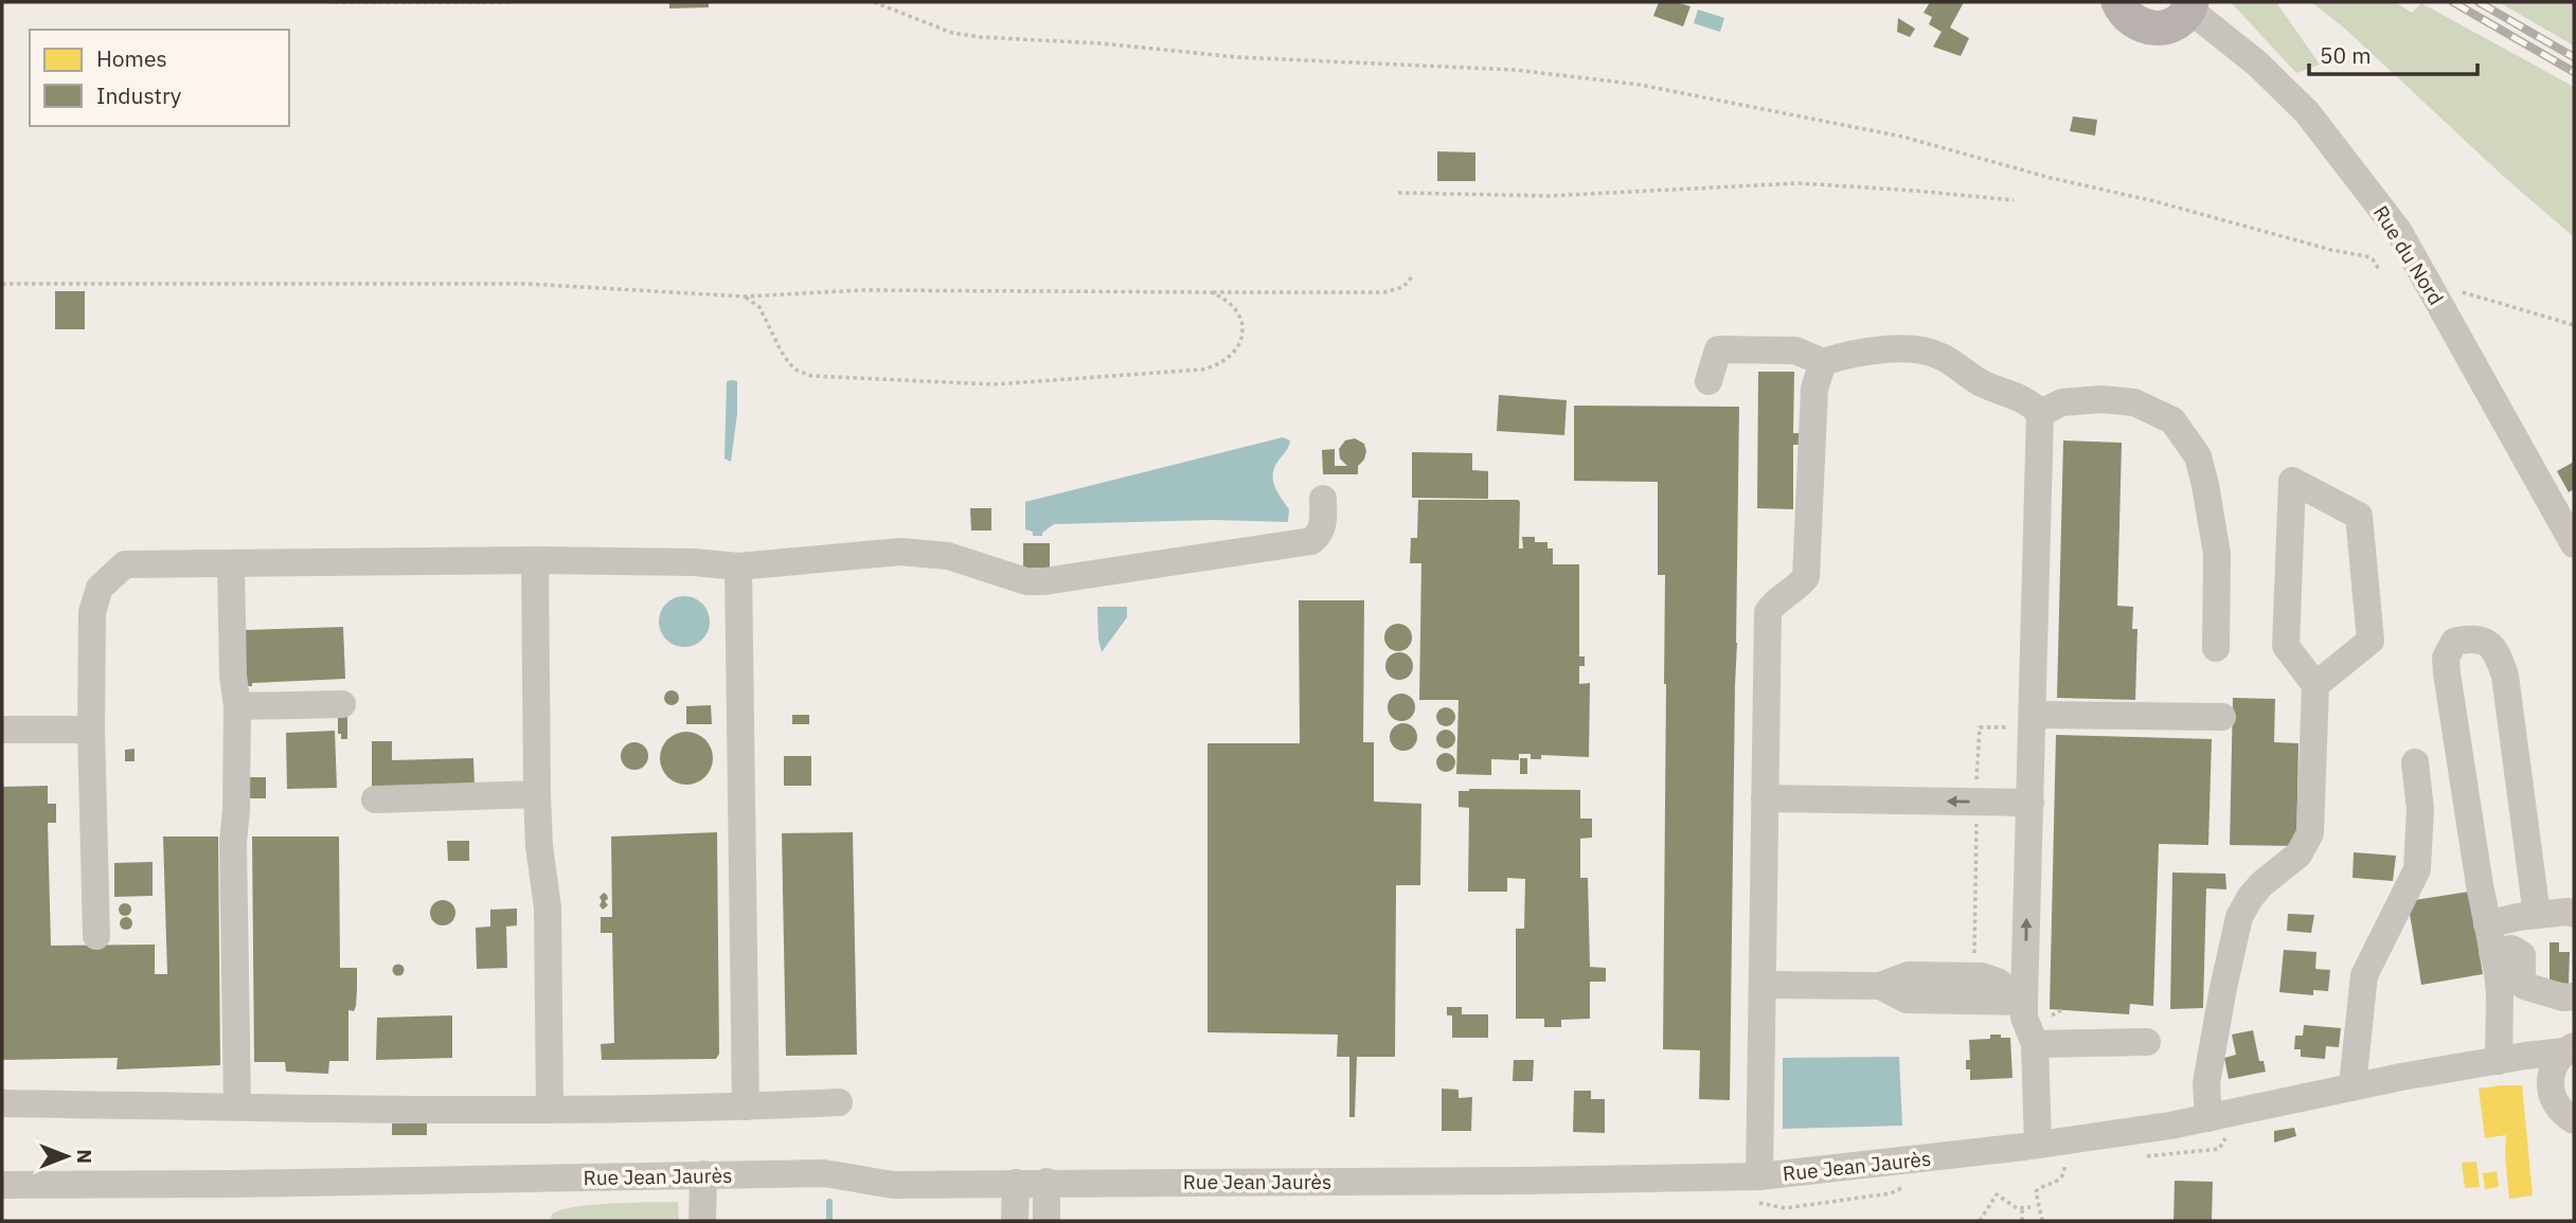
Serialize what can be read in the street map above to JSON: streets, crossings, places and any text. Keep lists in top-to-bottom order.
{
  "streets": {
    "street": ["Rue du Nord", "Rue Jean Jaurès"]
  },
  "legend": ["Homes", "Industry"],
  "scale_bar": "50 m",
  "north": "right"
}
